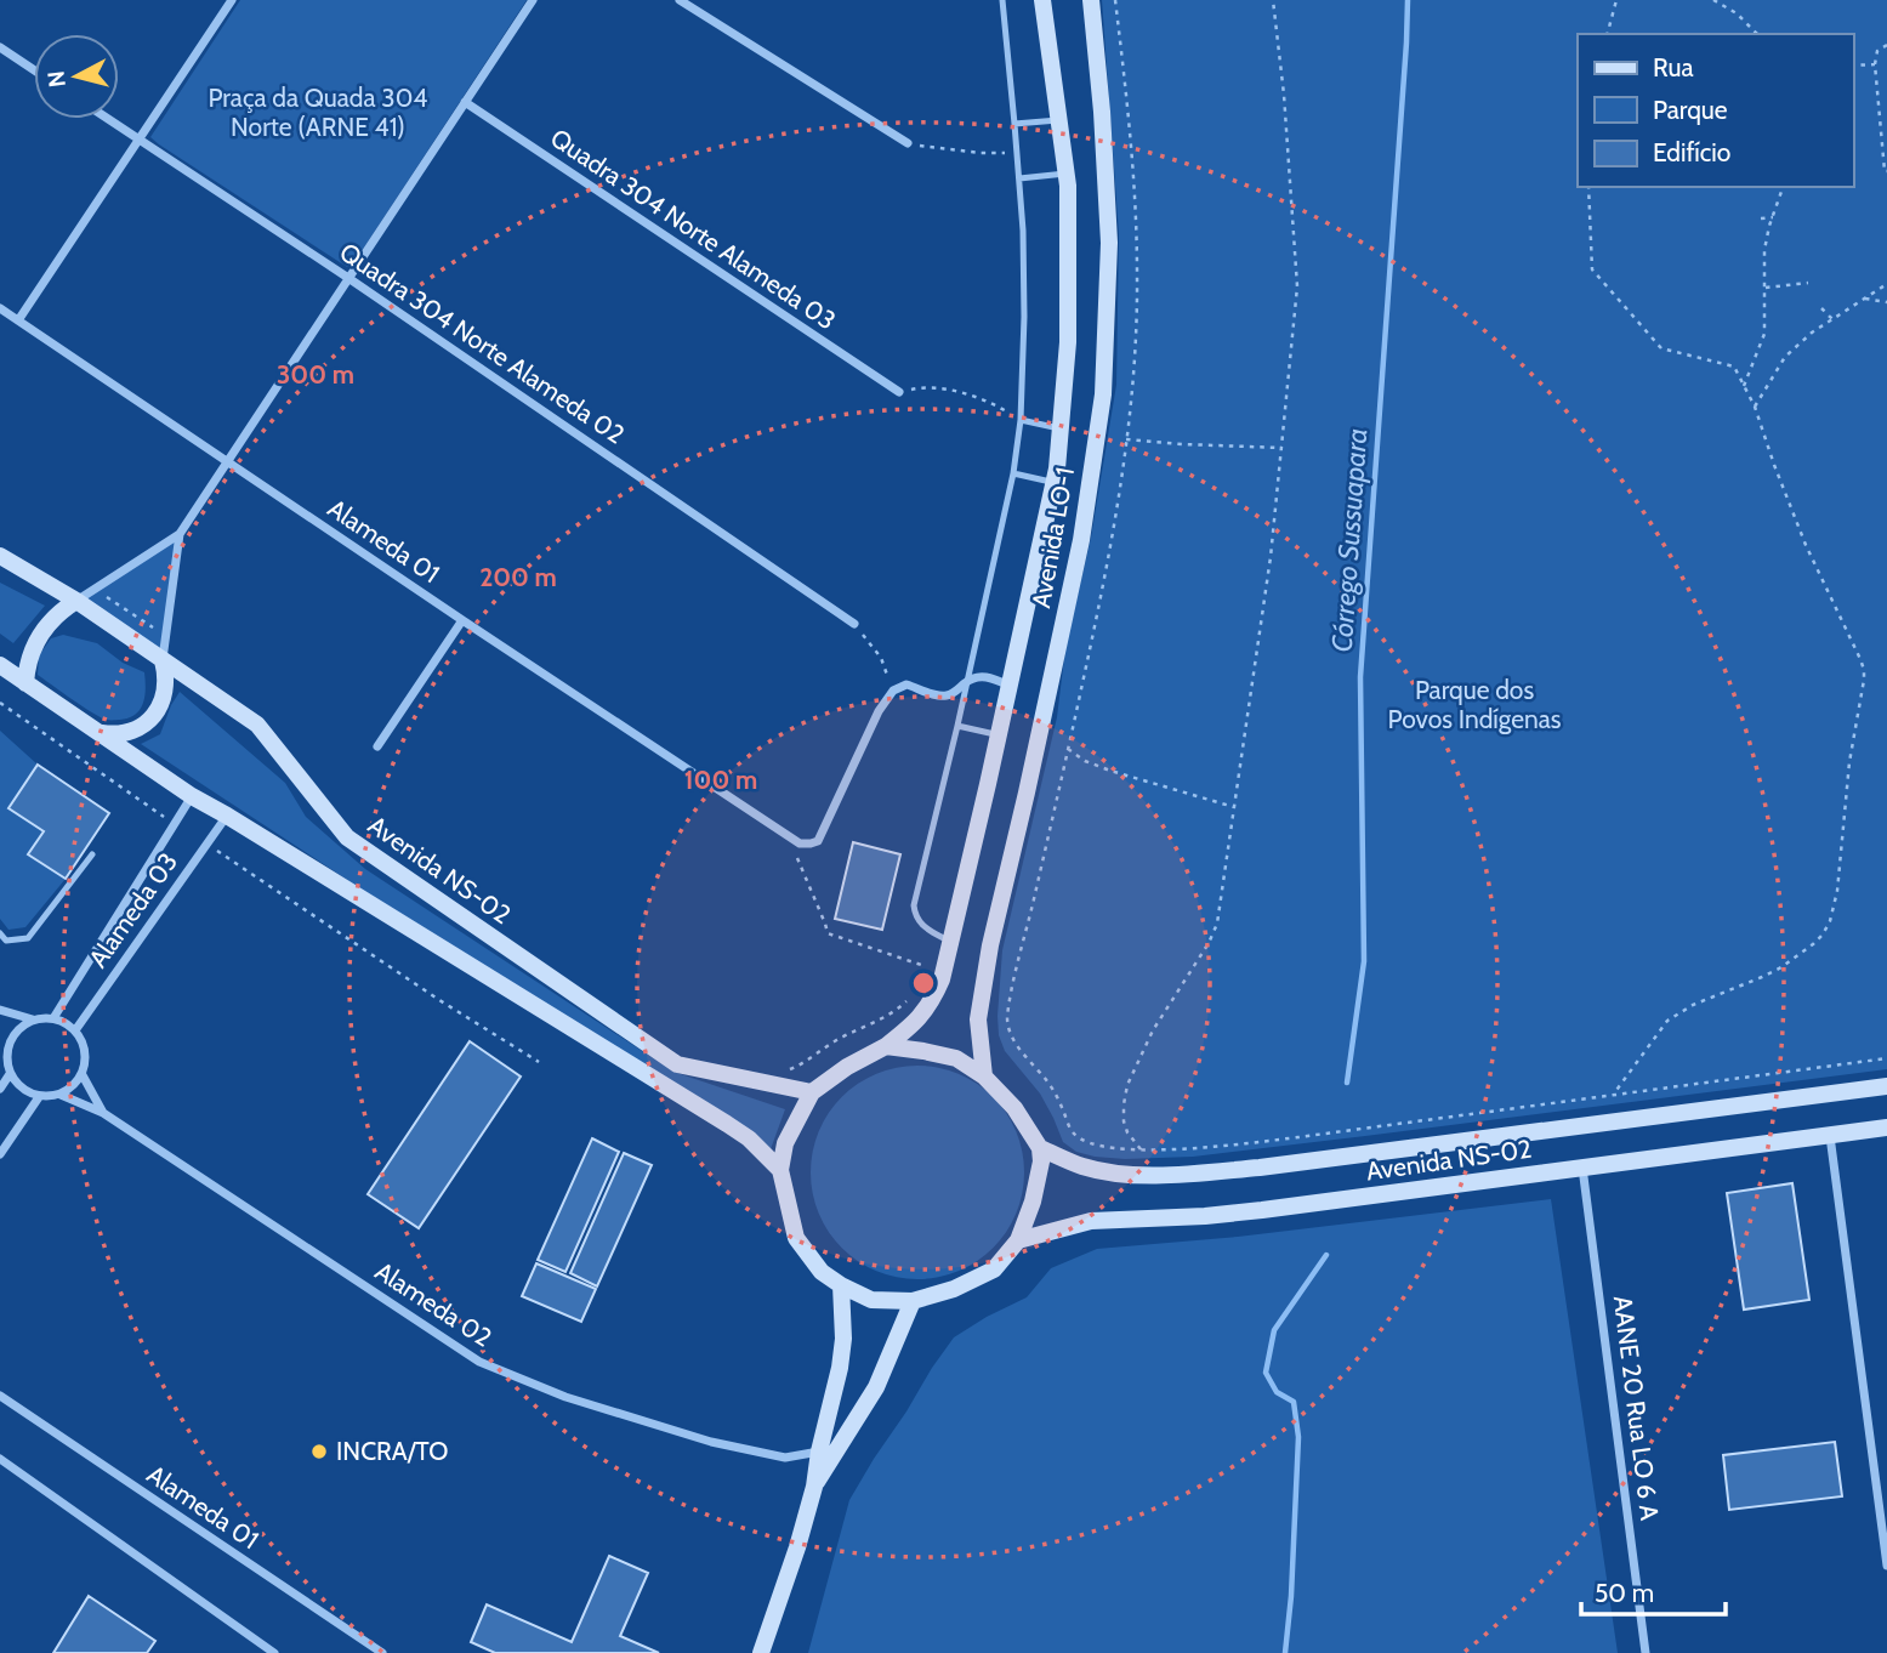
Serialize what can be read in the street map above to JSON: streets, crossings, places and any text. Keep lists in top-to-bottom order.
{
  "streets": {
    "street": [
      "Quadra 304 Norte Alameda 03",
      "Quadra 304 Norte Alameda 02",
      "Avenida LO-1",
      "Alameda 01",
      "Avenida NS-02",
      "Alameda 03",
      "Alameda 02",
      "AANE 20 Rua LO 6 A"
    ]
  },
  "crossings": [
    ["Avenida LO-1", "Avenida NS-02"],
    ["Avenida NS-02", "AANE 20 Rua LO 6 A"],
    ["Alameda 03", "Alameda 02"]
  ],
  "water": ["Córrego Sussuapara"],
  "parks": ["Praça da Quada 304 Norte (ARNE 41)", "Parque dos Povos Indígenas"],
  "places": ["INCRA/TO"],
  "legend": ["Rua", "Parque", "Edifício"],
  "scale_bar": "50 m",
  "north": "left",
  "rings": ["300 m", "200 m", "100 m"]
}
